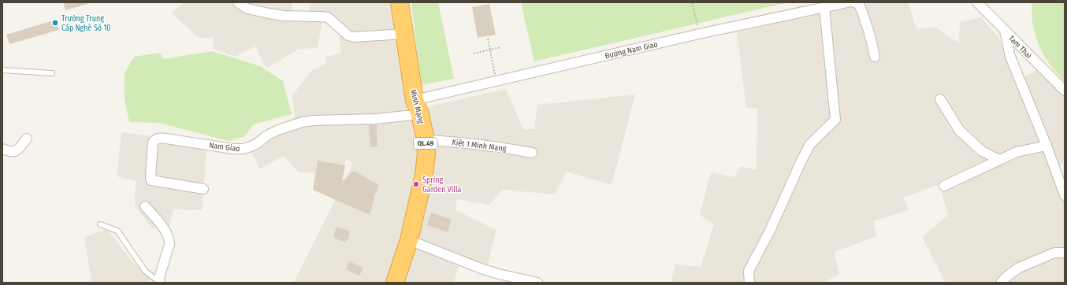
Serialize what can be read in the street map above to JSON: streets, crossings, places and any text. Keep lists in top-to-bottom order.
{
  "streets": {
    "highway": ["Minh Mạng", "QL.49"],
    "street": [
      "Tam Thai",
      "Đường Nam Giao",
      "Kiệt 1 Minh Mạng",
      "Nam Giao"
    ]
  },
  "crossings": [
    ["Đường Nam Giao", "Minh Mạng"],
    ["Đường Nam Giao", "Nam Giao"],
    ["Minh Mạng", "Kiệt 1 Minh Mạng"],
    ["Minh Mạng", "Nam Giao"]
  ],
  "places": ["Trường Trung Cấp Nghề Số 10", "Spring Garden Villa"]
}
